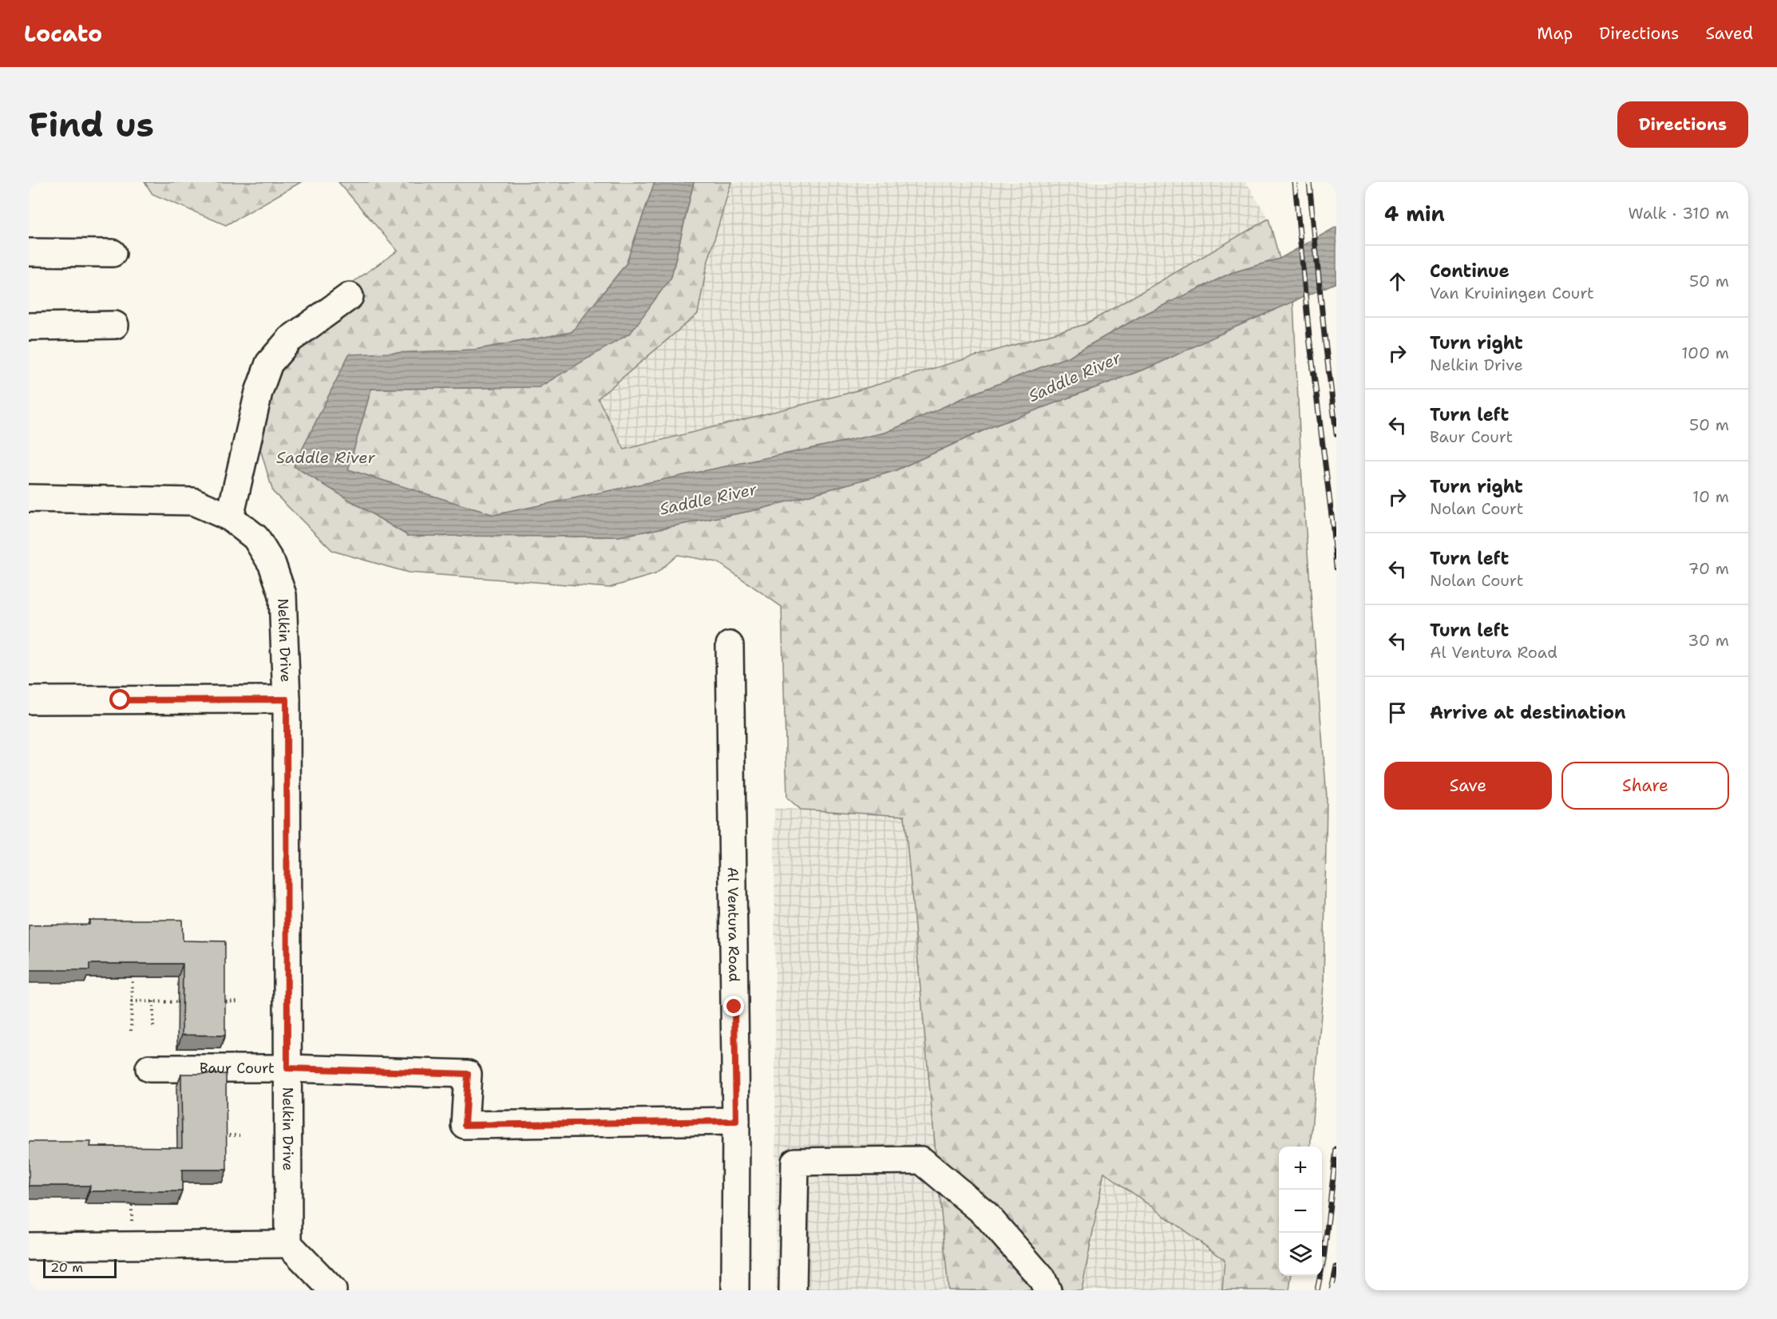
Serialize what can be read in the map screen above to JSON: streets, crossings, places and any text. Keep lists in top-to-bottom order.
{
  "streets": {
    "street": ["Nelkin Drive", "Al Ventura Road", "Baur Court"]
  },
  "crossings": [
    ["Nelkin Drive", "Baur Court"],
    ["Al Ventura Road", "Baur Court"]
  ],
  "water": ["Saddle River"],
  "scale_bar": "20 m",
  "page": {
    "header": "Locato",
    "nav": ["Map", "Directions", "Saved"],
    "buttons": [
      "Directions",
      ["Save", "Share"]
    ],
    "title": "Find us",
    "heading": ["4 min", "Walk · 310 m"],
    "list": [
      ["Continue", "Van Kruiningen Court", "50 m"],
      ["Turn right", "Nelkin Drive", "100 m"],
      ["Turn left", "Baur Court", "50 m"],
      ["Turn right", "Nolan Court", "10 m"],
      ["Turn left", "Nolan Court", "70 m"],
      ["Turn left", "Al Ventura Road", "30 m"],
      "Arrive at destination"
    ],
    "map_buttons": ["+", "−"],
    "scale": "20 m"
  }
}
